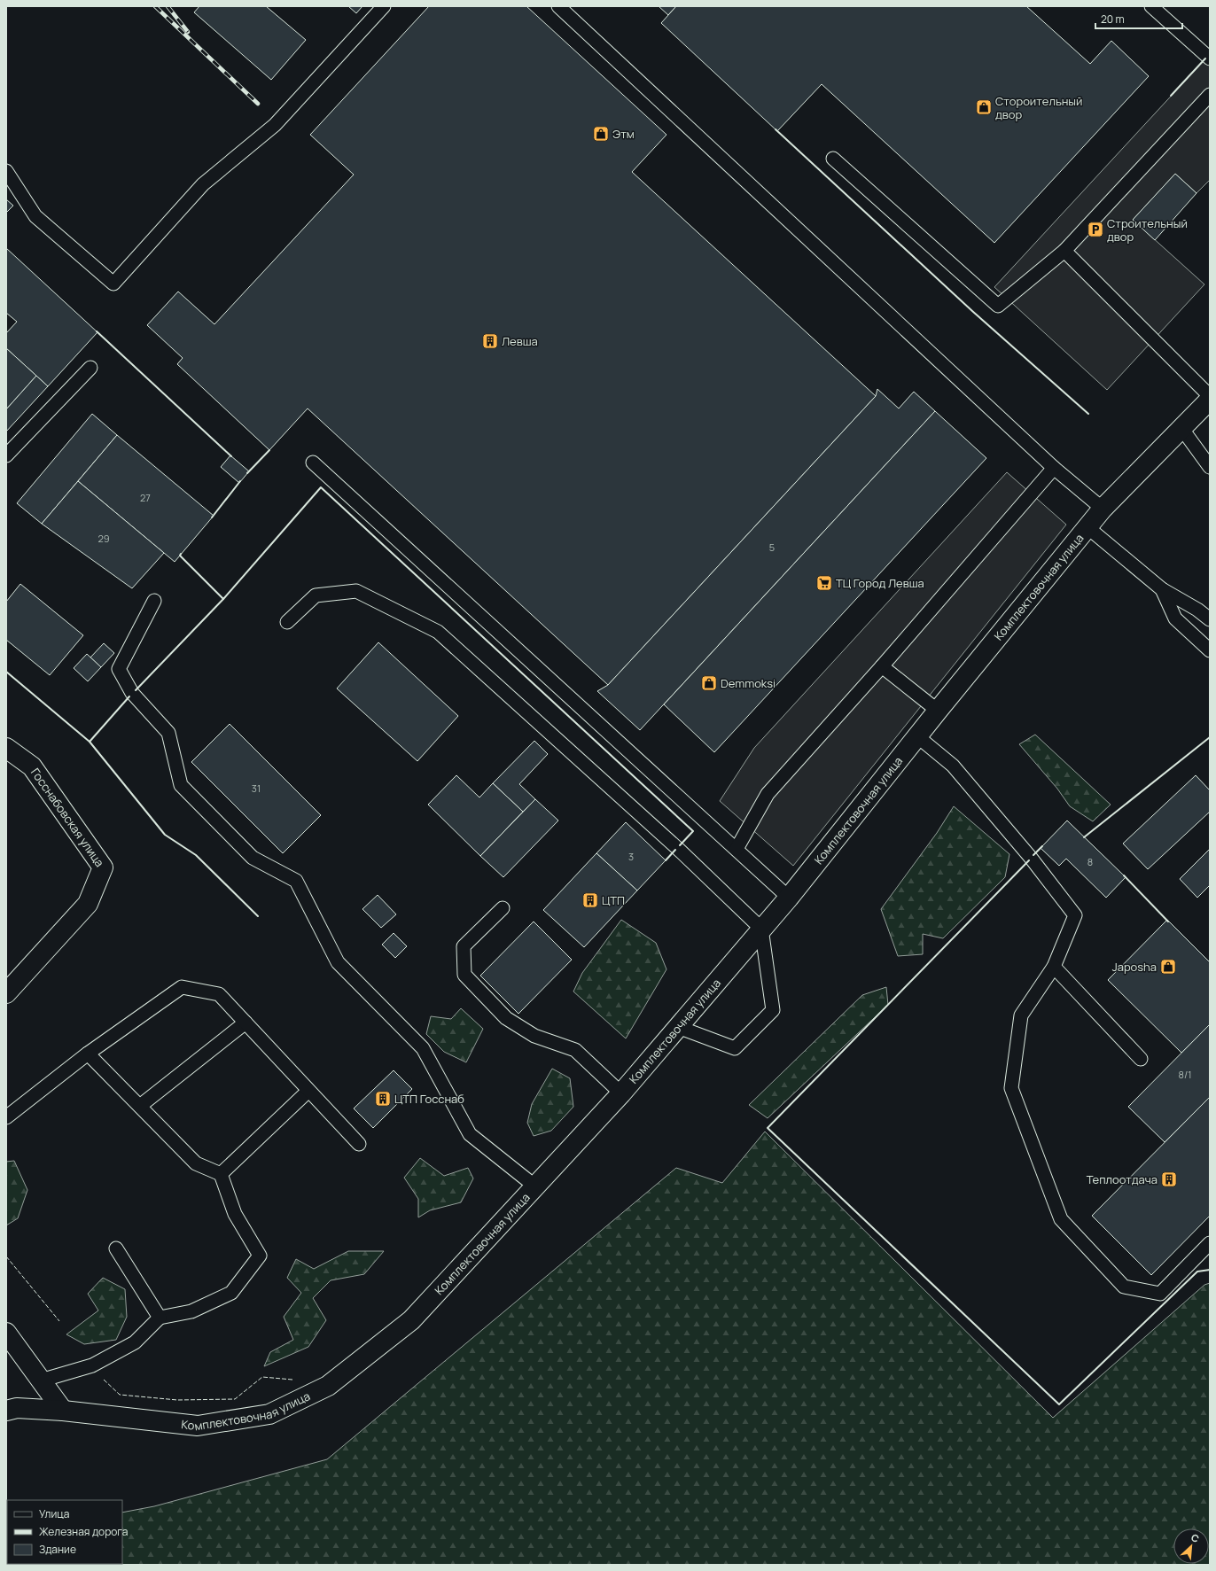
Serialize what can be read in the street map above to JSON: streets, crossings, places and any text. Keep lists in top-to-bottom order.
{
  "streets": {
    "street": ["Комплектовочная улица", "Госснабовская улица"]
  },
  "places": {
    "shop": [
      "Стороительный двор",
      "Этм",
      "Demmoksi",
      "Japosha"
    ],
    "parking": ["Строительный двор"],
    "building": [
      "Левша",
      "ЦТП",
      "ЦТП Госснаб",
      "Теплоотдача"
    ],
    "supermarket": ["ТЦ Город Левша"]
  },
  "house_numbers": [
    "27",
    "29",
    "5",
    "31",
    "3",
    "8",
    "8/1"
  ],
  "legend": ["Улица", "Железная дорога", "Здание"],
  "scale_bar": "20 m",
  "north": "top right"
}
